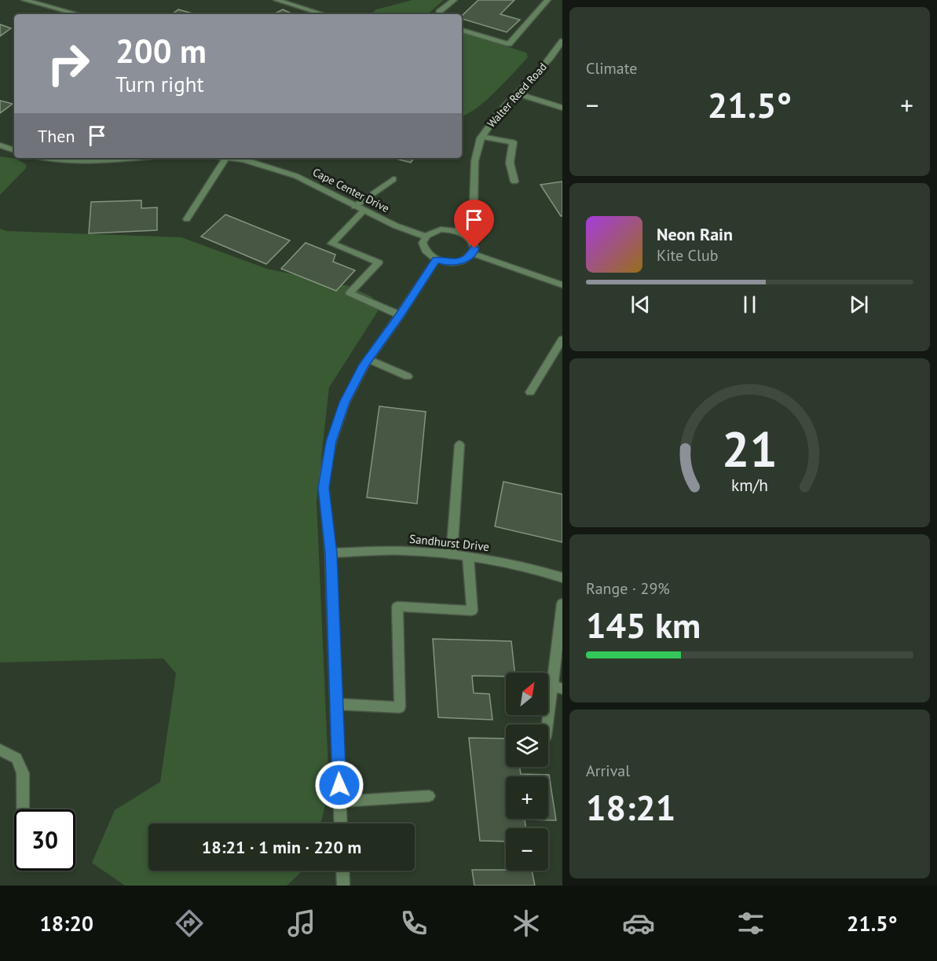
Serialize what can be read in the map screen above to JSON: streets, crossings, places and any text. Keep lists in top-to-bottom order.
{
  "streets": {
    "street": ["Walter Reed Road", "Cape Center Drive", "Sandhurst Drive"]
  },
  "crossings": [
    ["Walter Reed Road", "Cape Center Drive"]
  ],
  "north": "top right",
  "page": {
    "tile": [
      "Climate",
      ["Range · 29%", "145 km"],
      ["Arrival", "18:21"]
    ],
    "turn": ["200 m", "Turn right"],
    "heat": ["−", "21.5°", "+"],
    "then": "Then",
    "song": ["Neon Rain", "Kite Club"],
    "map_buttons": ["+", "−"],
    "limit": "30",
    "trip": "18:21 · 1 min · 220 m",
    "tabs": ["18:20", "21.5°"],
    "gauge": ["21", "km/h"]
  }
}
